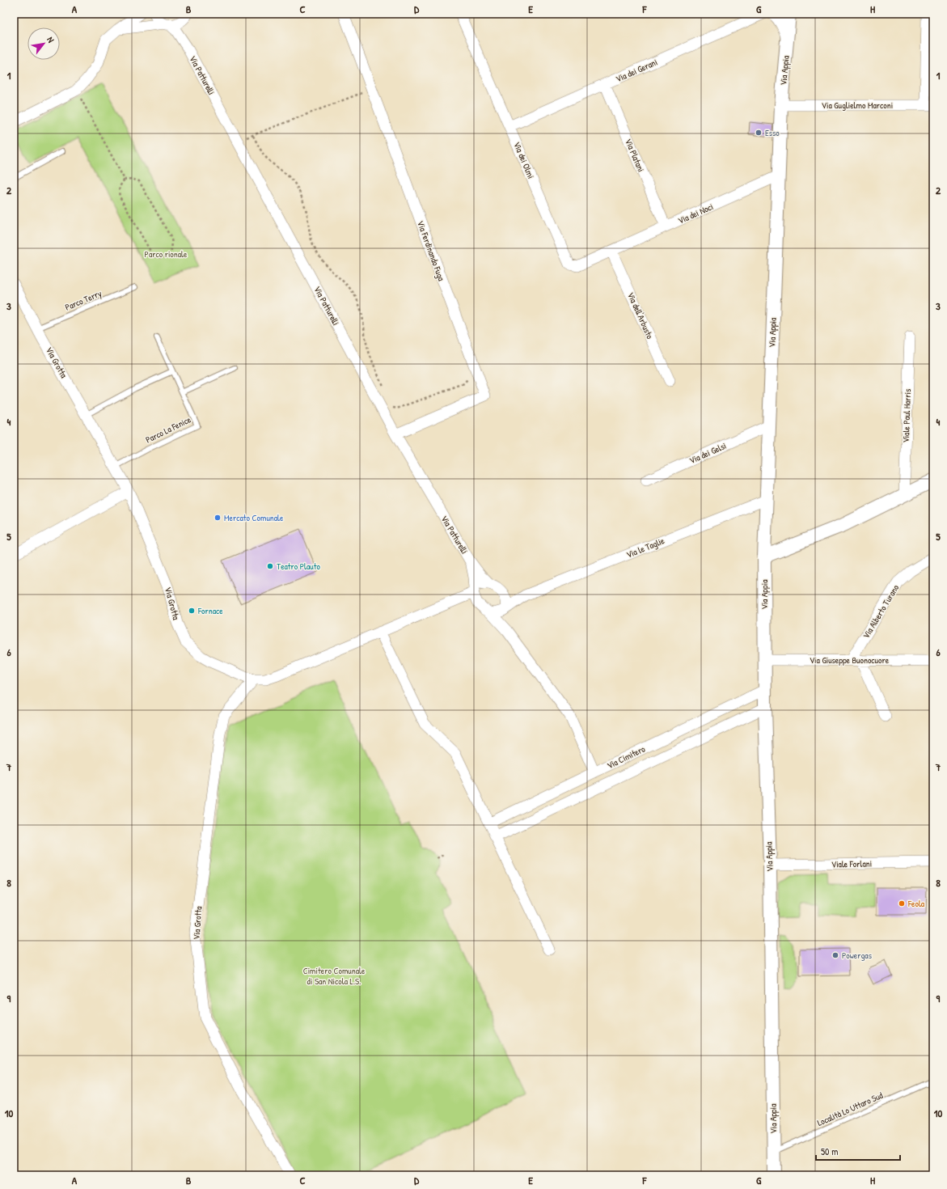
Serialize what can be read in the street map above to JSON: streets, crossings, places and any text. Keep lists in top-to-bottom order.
{
  "streets": {
    "street": [
      "Via dei Gerani",
      "Via Appia",
      "Via Patturelli",
      "Via Guglielmo Marconi",
      "Via Platani",
      "Via dei Olmi",
      "Via dei Noci",
      "Via Ferdinando Fuga",
      "Via dell'Arbusto",
      "Via Grotta",
      "Viale Paul Harris",
      "Via dei Gelsi",
      "Via le Taglie",
      "Via Alberto Turano",
      "Via Giuseppe Buonocuore",
      "Via Cimitero",
      "Viale Forlani"
    ],
    "lane": ["Parco Terry", "Parco La Fenice", "Località Lo Uttaro Sud"]
  },
  "crossings": [
    ["Via dei Gerani", "Via Platani"],
    ["Via dei Gerani", "Via dei Olmi"],
    ["Via Appia", "Via Guglielmo Marconi"],
    ["Via Appia", "Via dei Noci"],
    ["Via Appia", "Via dei Gelsi"],
    ["Via Appia", "Via le Taglie"],
    ["Via Appia", "Via Giuseppe Buonocuore"],
    ["Via Appia", "Via Cimitero"],
    ["Via Appia", "Viale Forlani"],
    ["Via Appia", "Località Lo Uttaro Sud"],
    ["Via Patturelli", "Via Ferdinando Fuga"],
    ["Via Patturelli", "Via Grotta"],
    ["Via Patturelli", "Via le Taglie"],
    ["Via Platani", "Via dei Noci"],
    ["Via dei Olmi", "Via dei Noci"],
    ["Via dei Olmi", "Via dell'Arbusto"],
    ["Via dei Noci", "Via dell'Arbusto"],
    ["Parco Terry", "Via Grotta"],
    ["Via Grotta", "Parco La Fenice"],
    ["Via Grotta", "Via le Taglie"],
    ["Via Alberto Turano", "Via Giuseppe Buonocuore"]
  ],
  "parks": ["Parco rionale", "Cimitero Comunale di San Nicola L.S."],
  "places": [
    "Esso",
    "Mercato Comunale",
    "Teatro Plauto",
    "Fornace",
    "Feola",
    "Powergas"
  ],
  "scale_bar": "50 m",
  "north": "top right",
  "grid": {
    "columns": [
      "A",
      "B",
      "C",
      "D",
      "E",
      "F",
      "G",
      "H"
    ],
    "rows": [
      "1",
      "2",
      "3",
      "4",
      "5",
      "6",
      "7",
      "8",
      "9",
      "10"
    ]
  }
}
